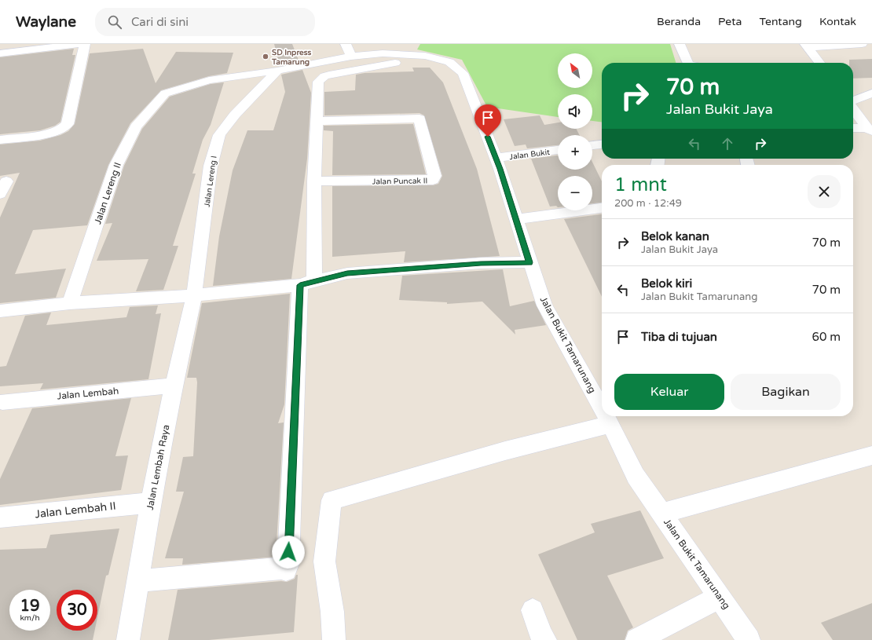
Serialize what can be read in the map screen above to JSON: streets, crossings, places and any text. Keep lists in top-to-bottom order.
{
  "streets": {
    "street": [
      "Jalan Bukit",
      "Jalan Puncak II",
      "Jalan Lereng I",
      "Jalan Lereng II",
      "Jalan Bukit Tamarunang",
      "Jalan Lembah",
      "Jalan Lembah Raya",
      "Jalan Lembah II"
    ]
  },
  "crossings": [
    ["Jalan Bukit", "Jalan Bukit Tamarunang"],
    ["Jalan Lereng I", "Jalan Bukit Tamarunang"],
    ["Jalan Lereng I", "Jalan Lembah Raya"],
    ["Jalan Lereng II", "Jalan Bukit Tamarunang"],
    ["Jalan Lembah", "Jalan Lembah Raya"],
    ["Jalan Lembah Raya", "Jalan Lembah II"]
  ],
  "places": ["SD Inpress Tamarung"],
  "north": "top left",
  "page": {
    "header": "Waylane",
    "search": "Cari di sini",
    "nav": [
      "Beranda",
      "Peta",
      "Tentang",
      "Kontak"
    ],
    "map_buttons": ["+", "−"],
    "turn": ["70 m", "Jalan Bukit Jaya"],
    "heading": ["1 mnt", "200 m · 12:49"],
    "list": [
      {
        "name": "Belok kanan",
        "note": "Jalan Bukit Jaya",
        "value": "70 m"
      },
      {
        "name": "Belok kiri",
        "note": "Jalan Bukit Tamarunang",
        "value": "70 m"
      },
      {
        "name": "Tiba di tujuan",
        "value": "60 m"
      }
    ],
    "buttons": ["Keluar", "Bagikan"],
    "speed": "19 km/h",
    "limit": "30"
  }
}
